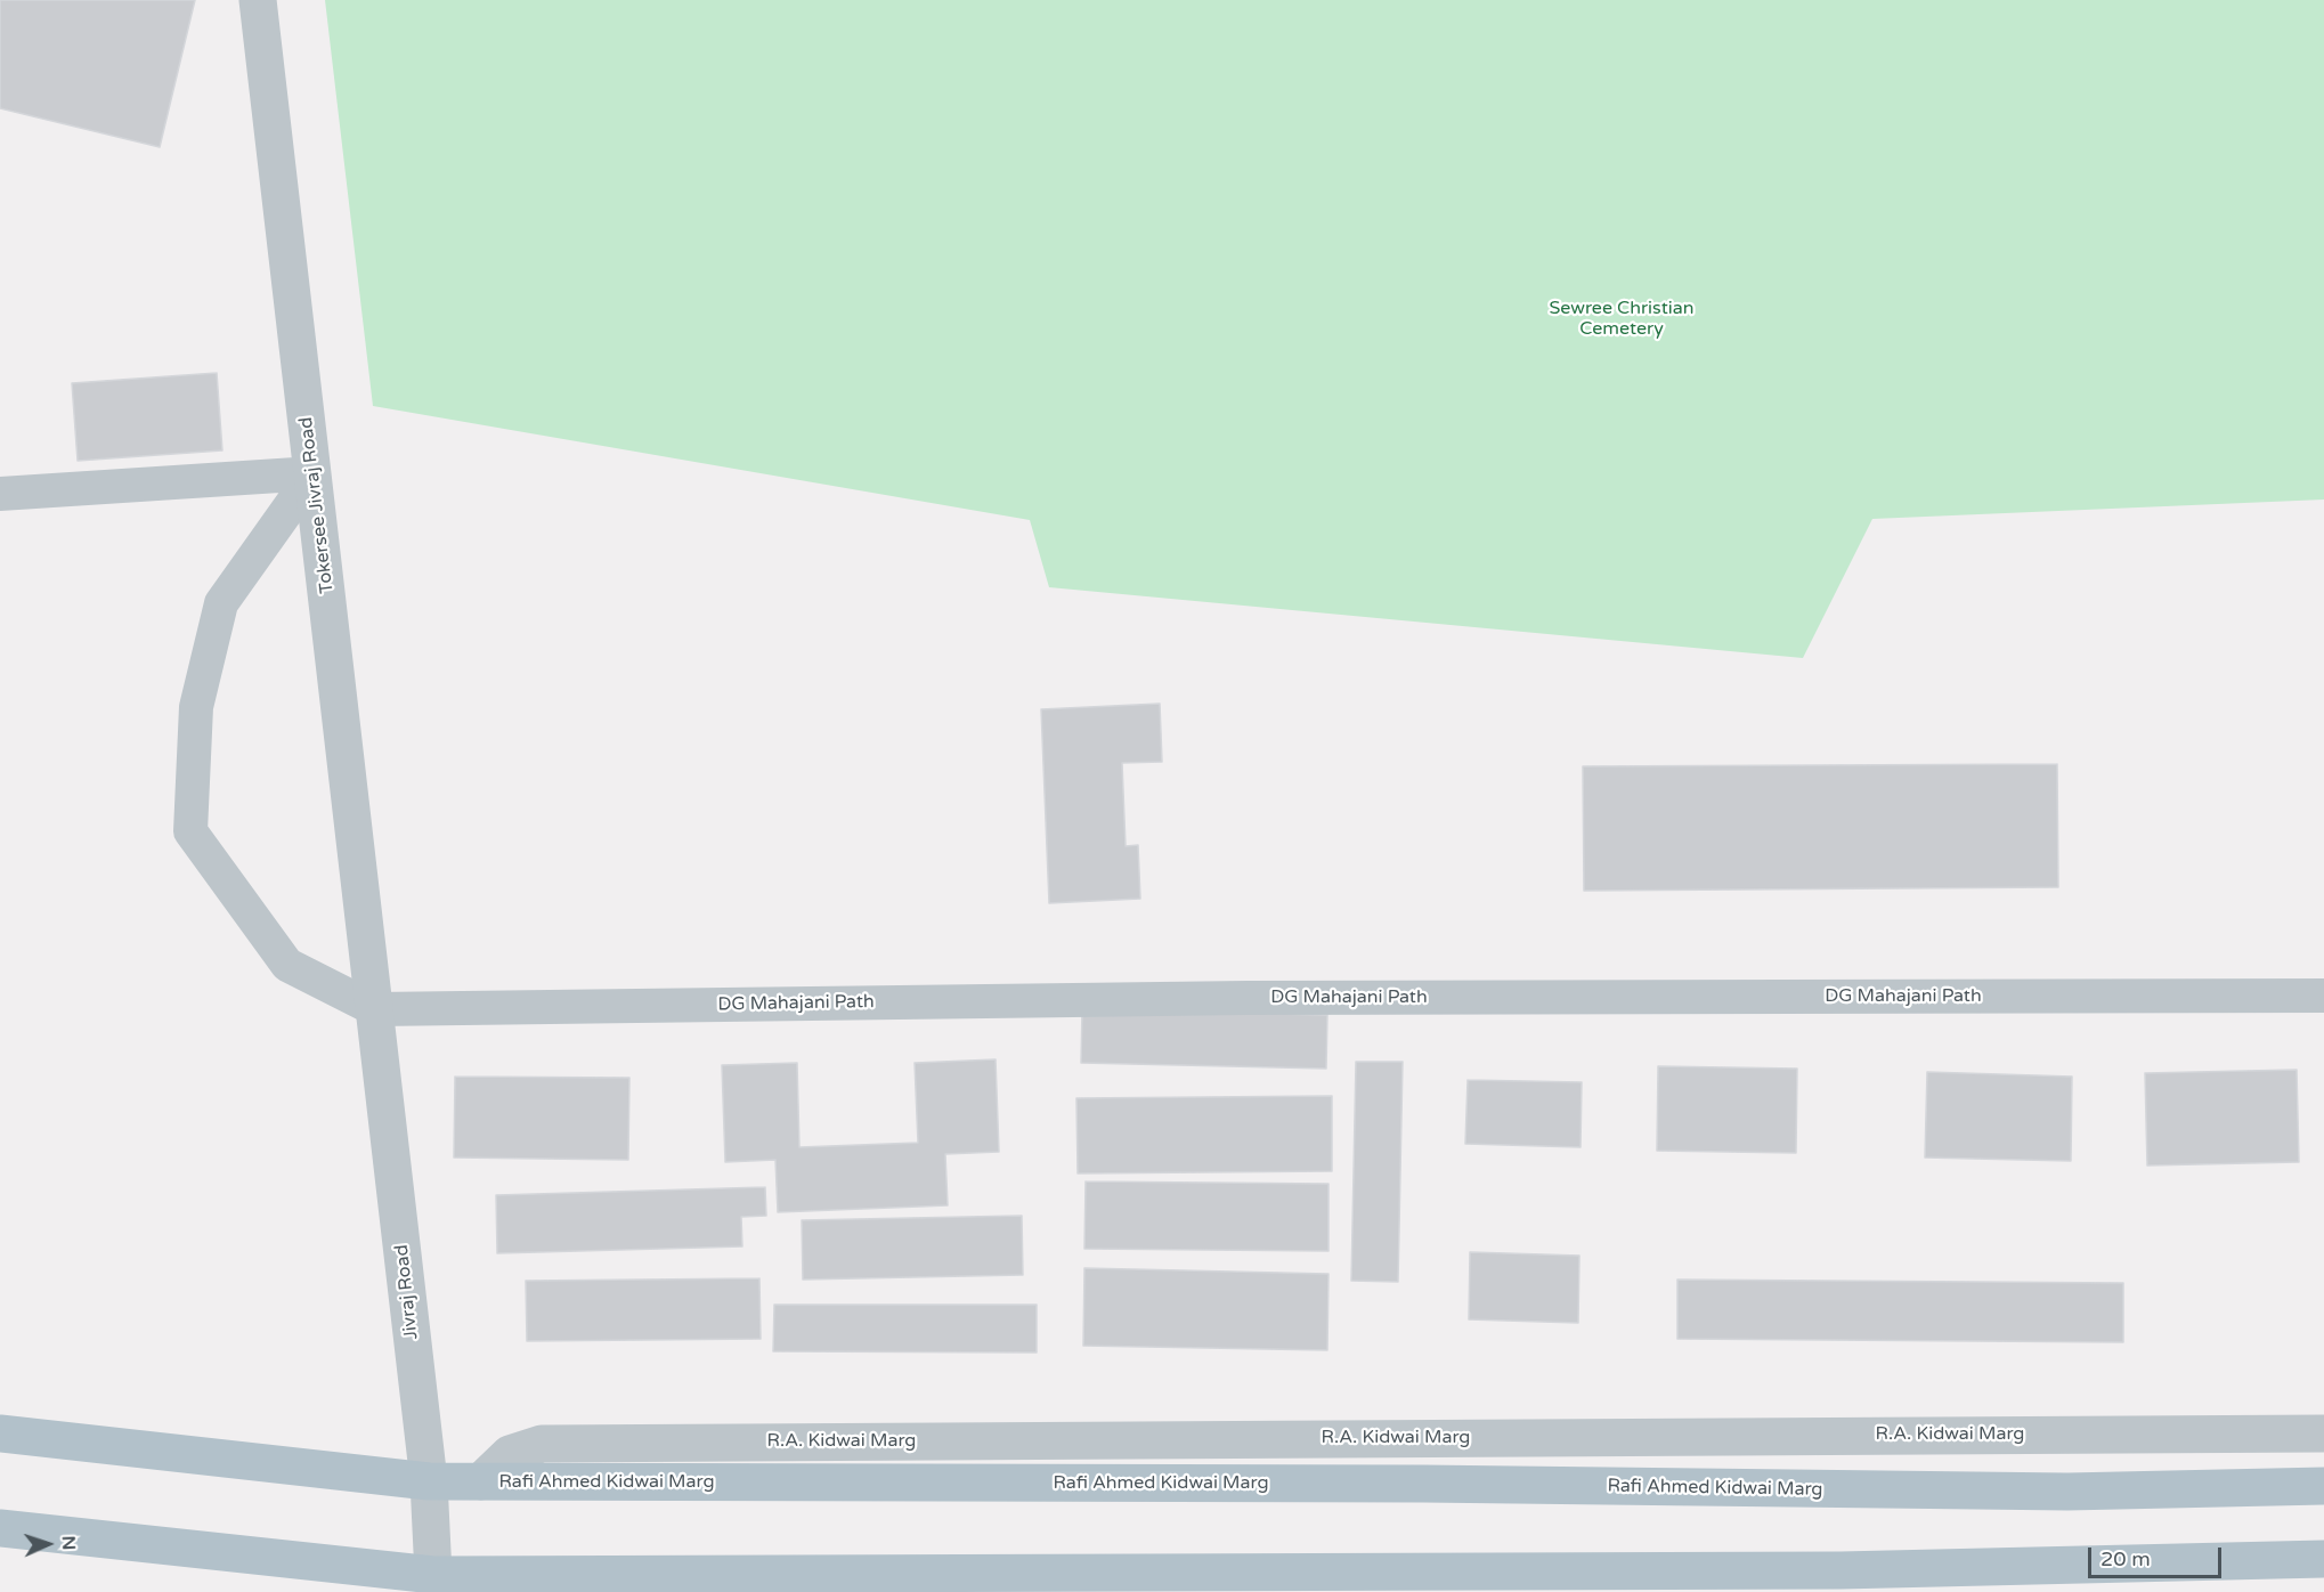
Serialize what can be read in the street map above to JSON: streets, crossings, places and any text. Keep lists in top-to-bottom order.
{
  "streets": {
    "main road": ["Rafi Ahmed Kidwai Marg"],
    "street": [
      "Tokersee Jivraj Road",
      "DG Mahajani Path",
      "Jivraj Road",
      "R.A. Kidwai Marg"
    ]
  },
  "crossings": [
    ["Tokersee Jivraj Road", "DG Mahajani Path"],
    ["Tokersee Jivraj Road", "Jivraj Road"],
    ["DG Mahajani Path", "Jivraj Road"],
    ["Jivraj Road", "Rafi Ahmed Kidwai Marg"],
    ["R.A. Kidwai Marg", "Rafi Ahmed Kidwai Marg"]
  ],
  "parks": ["Sewree Christian Cemetery"],
  "scale_bar": "20 m",
  "north": "right"
}
